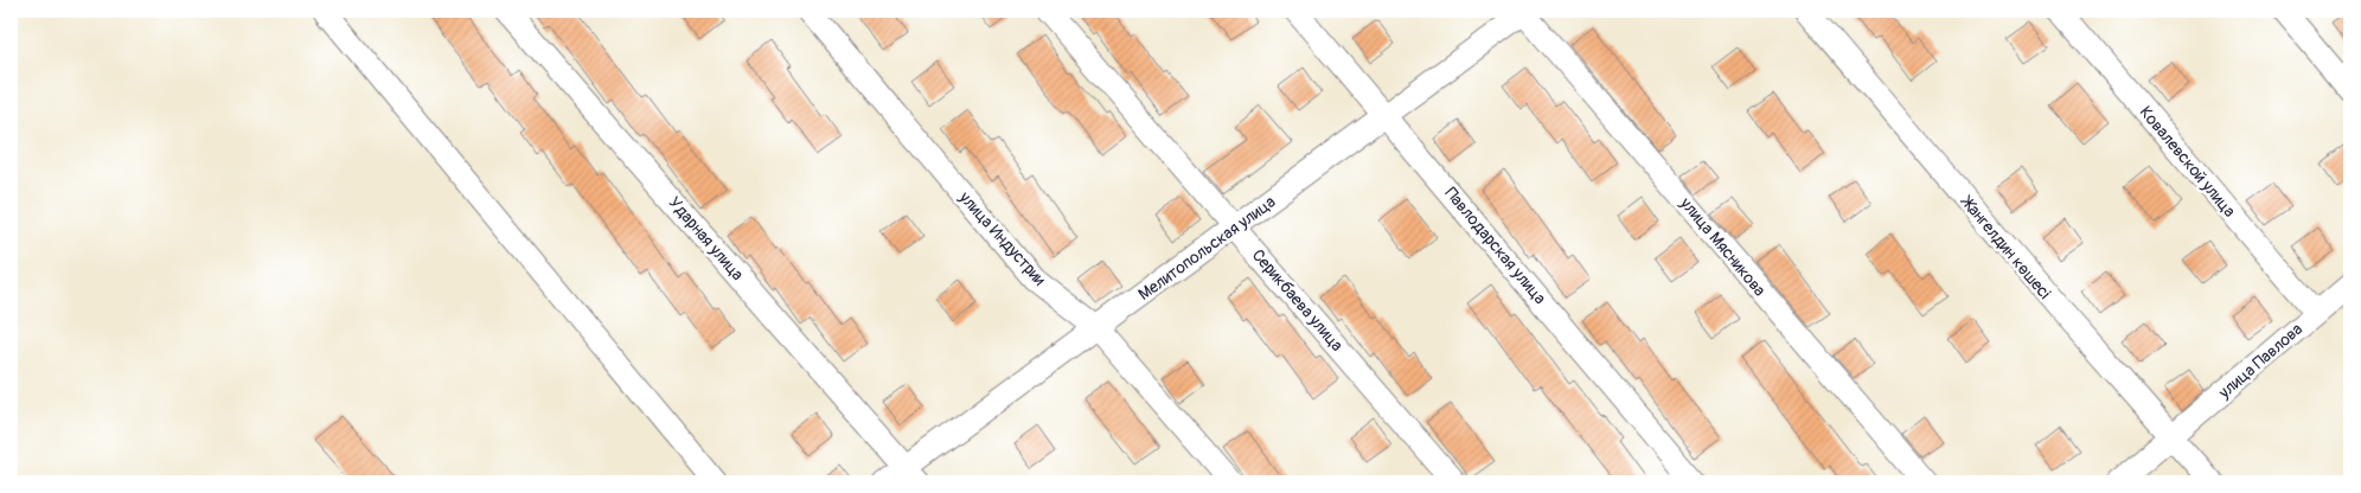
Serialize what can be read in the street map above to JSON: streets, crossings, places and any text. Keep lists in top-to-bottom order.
{
  "streets": {
    "street": [
      "Ковалевской улица",
      "Ударная улица",
      "улица Индустрии",
      "Павлодарская улица",
      "улица Мясникова",
      "Мелитопольская улица",
      "Жангелдин көшесі",
      "Серикбаева улица",
      "улица Павлова"
    ]
  },
  "crossings": [
    ["Ковалевской улица", "улица Павлова"],
    ["Ударная улица", "Мелитопольская улица"],
    ["улица Индустрии", "Мелитопольская улица"],
    ["Павлодарская улица", "Мелитопольская улица"],
    ["улица Мясникова", "Мелитопольская улица"],
    ["Мелитопольская улица", "Серикбаева улица"],
    ["Жангелдин көшесі", "улица Павлова"]
  ]
}
